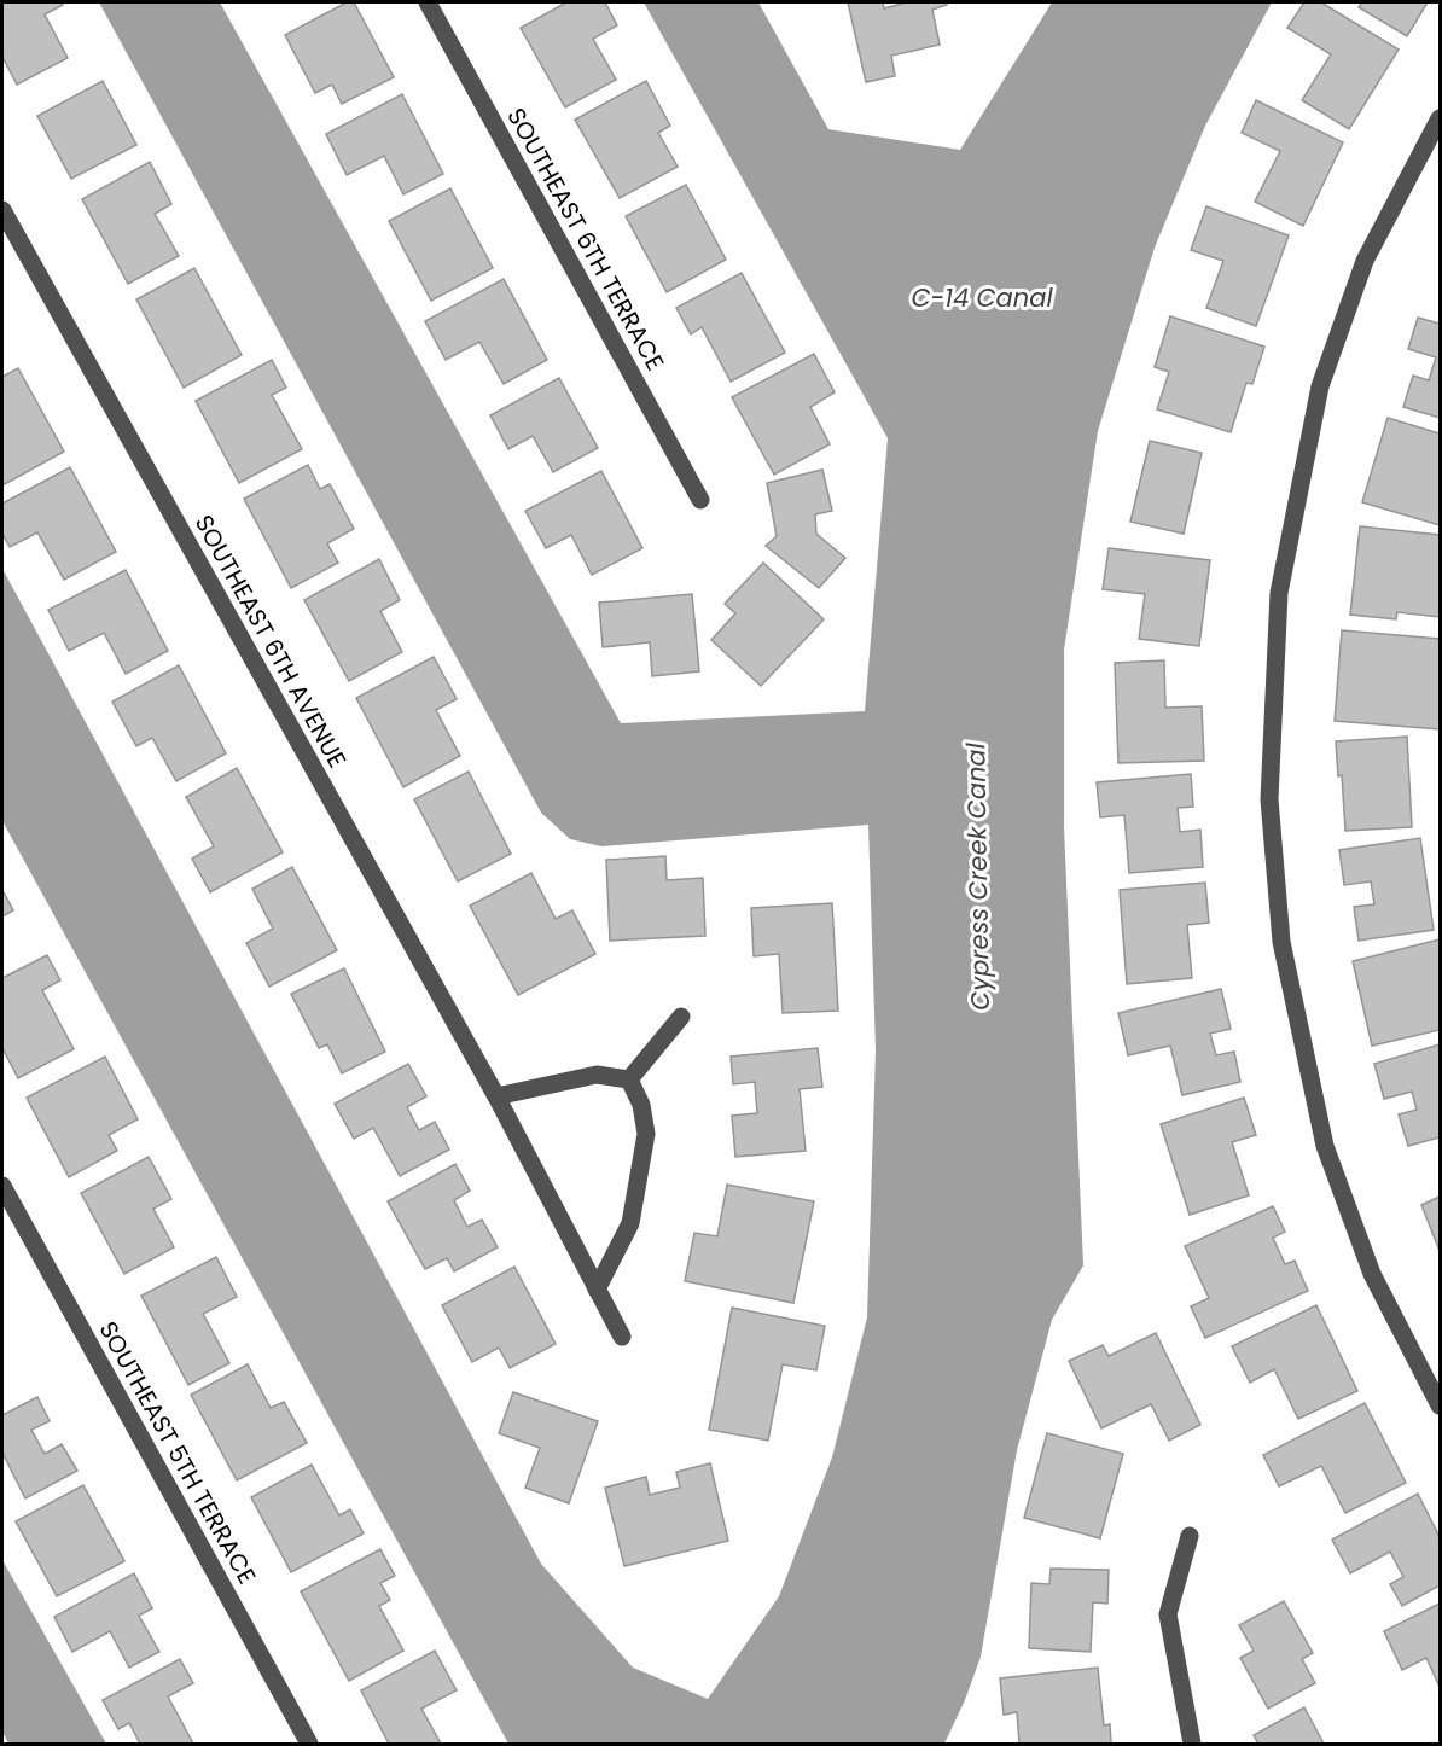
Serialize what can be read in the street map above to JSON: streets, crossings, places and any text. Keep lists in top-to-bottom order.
{
  "streets": {
    "street": ["SOUTHEAST 6TH TERRACE", "SOUTHEAST 6TH AVENUE", "SOUTHEAST 5TH TERRACE"]
  },
  "water": ["C-14 Canal", "Cypress Creek Canal"]
}
